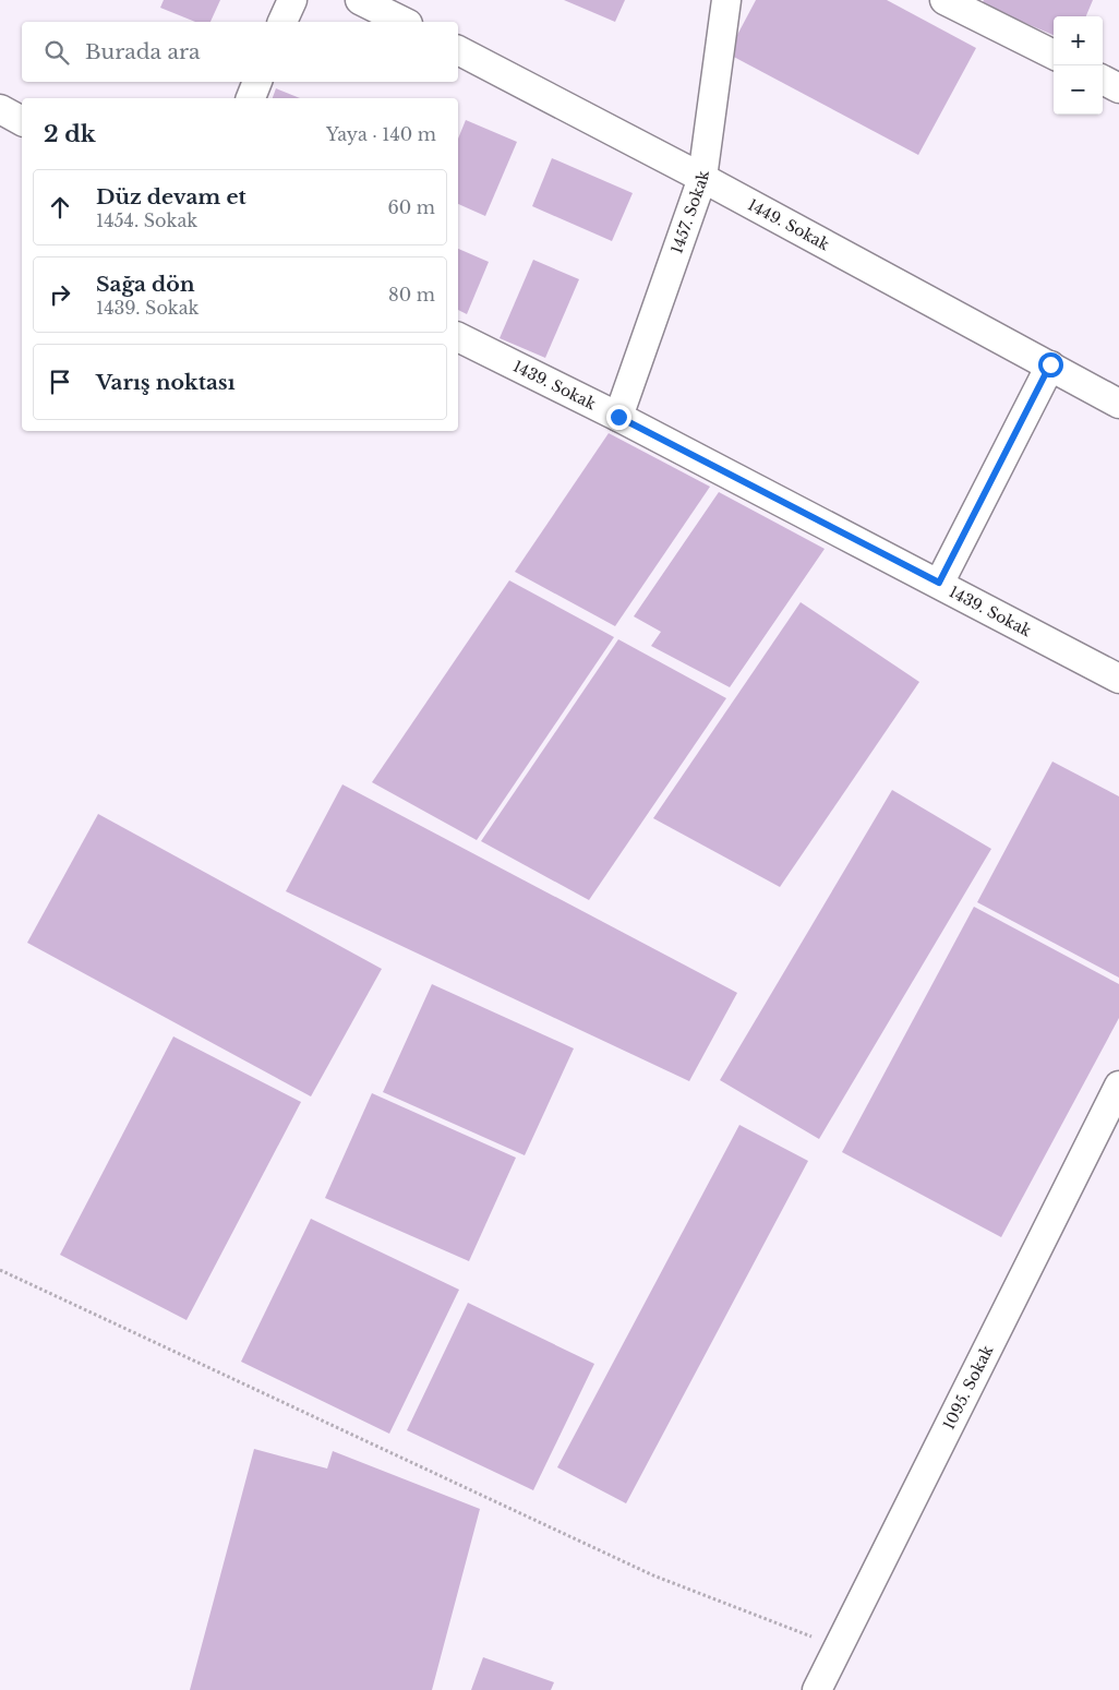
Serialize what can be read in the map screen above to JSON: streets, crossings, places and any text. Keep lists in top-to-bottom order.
{
  "streets": {
    "street": [
      "1457. Sokak",
      "1449. Sokak",
      "1439. Sokak",
      "1095. Sokak"
    ]
  },
  "crossings": [
    ["1457. Sokak", "1449. Sokak"],
    ["1457. Sokak", "1439. Sokak"]
  ],
  "page": {
    "map_buttons": ["+", "−"],
    "search": "Burada ara",
    "heading": ["2 dk", "Yaya · 140 m"],
    "list": [
      ["Düz devam et", "1454. Sokak", "60 m"],
      ["Sağa dön", "1439. Sokak", "80 m"],
      "Varış noktası"
    ]
  }
}
